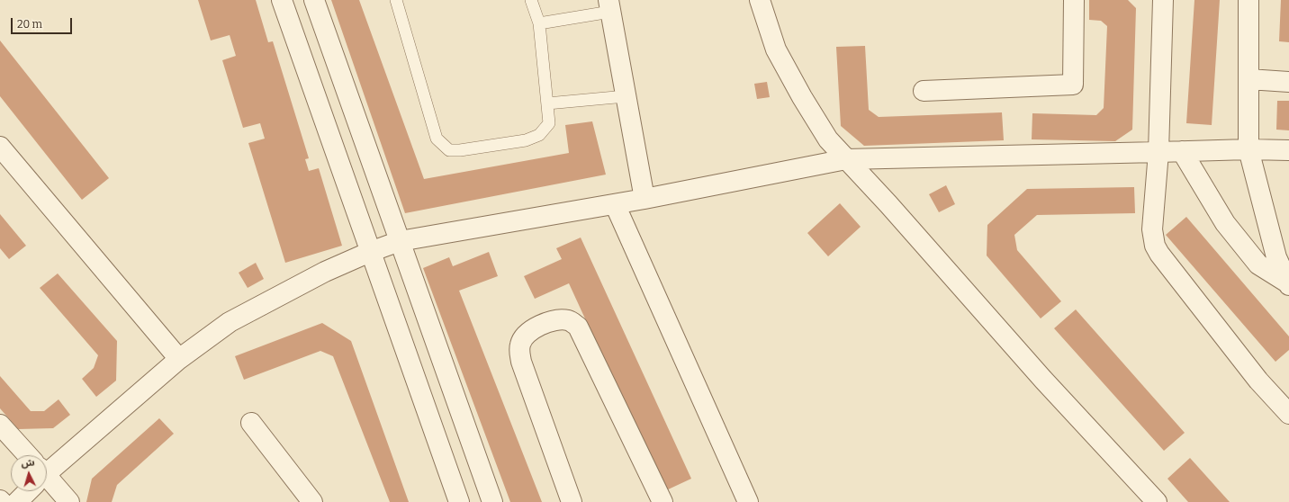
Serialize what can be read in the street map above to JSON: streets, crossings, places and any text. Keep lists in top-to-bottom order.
{
  "scale_bar": "20 m",
  "north": "top"
}
